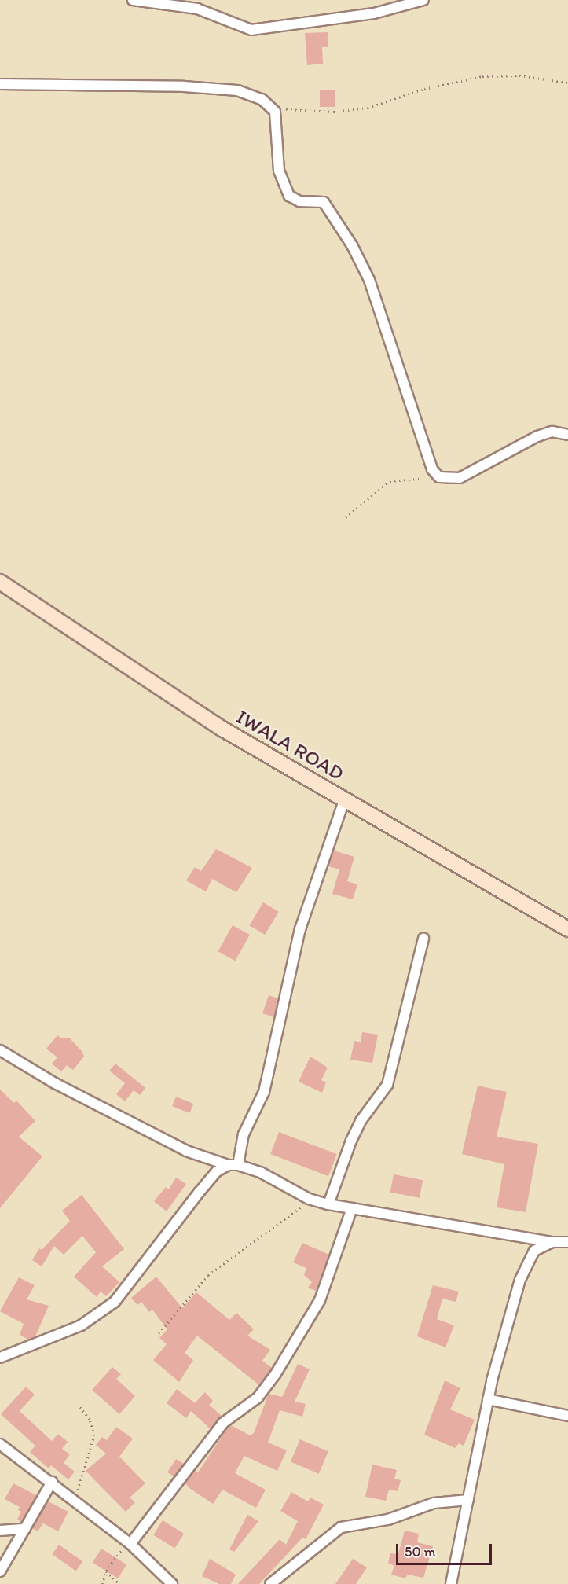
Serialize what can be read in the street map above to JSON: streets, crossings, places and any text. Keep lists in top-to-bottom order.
{
  "streets": {
    "street": ["IWALA ROAD"]
  },
  "scale_bar": "50 m"
}
